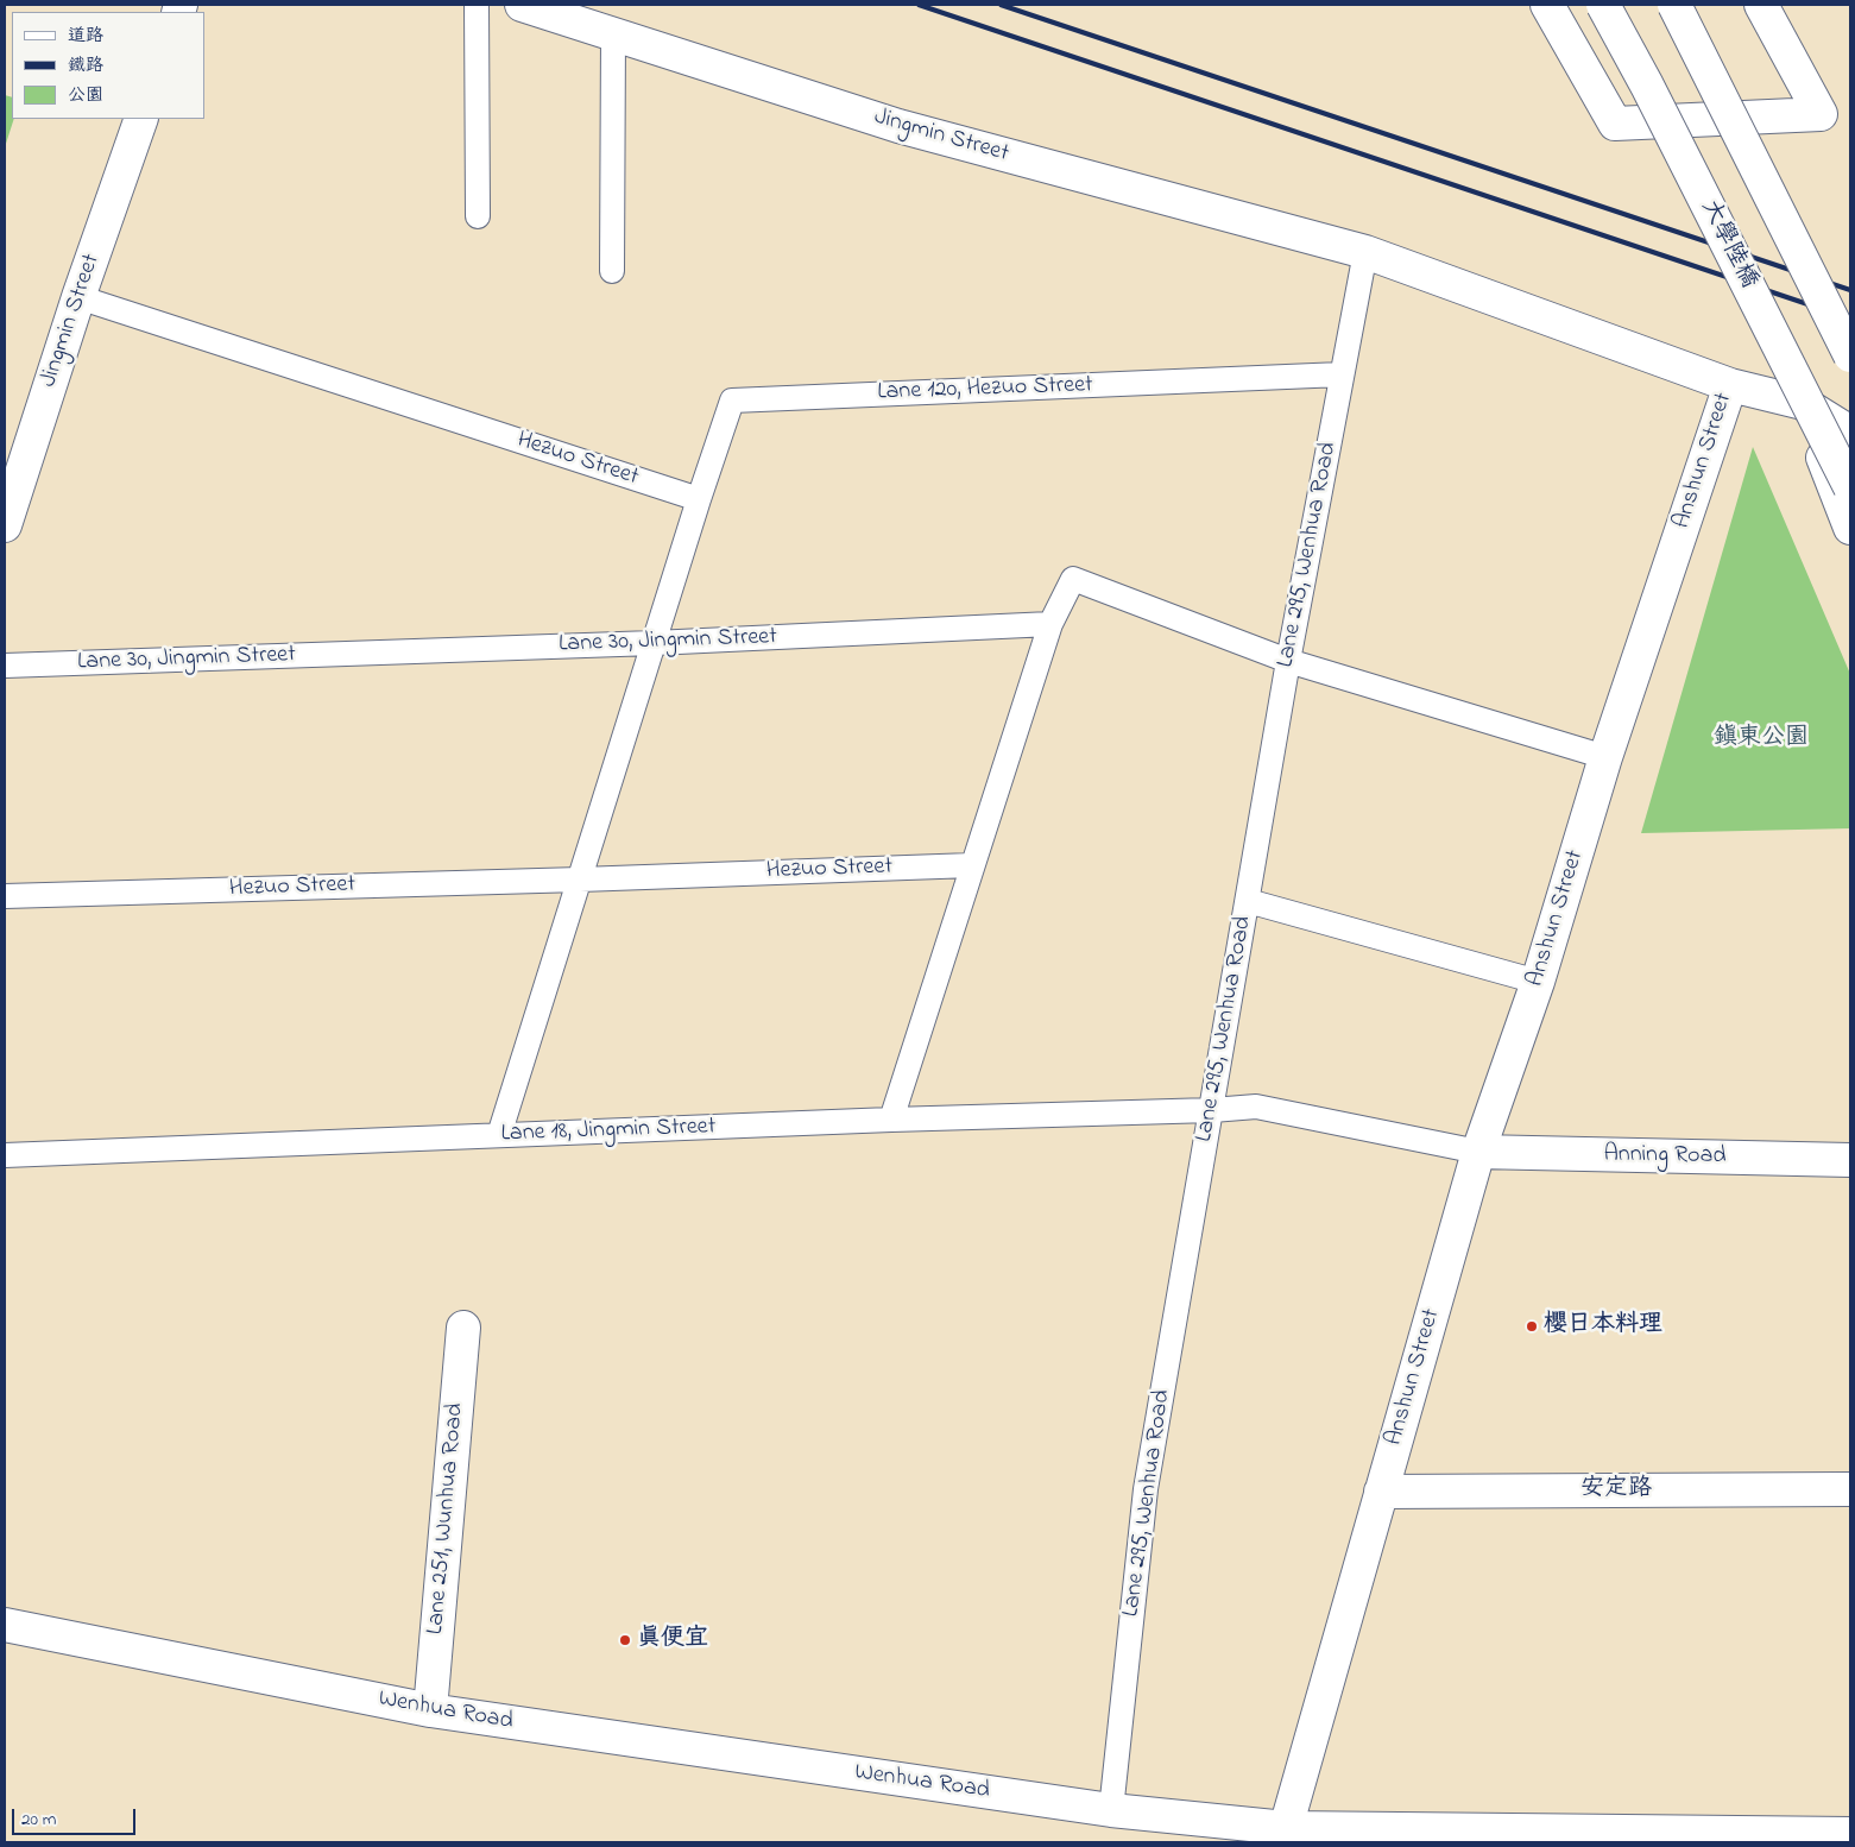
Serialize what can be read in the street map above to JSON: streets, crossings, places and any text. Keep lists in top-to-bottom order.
{
  "streets": {
    "street": [
      "Jingmin Street",
      "大學陸橋",
      "Anshun Street",
      "Anning Road",
      "安定路",
      "Lane 251, Wunhua Road",
      "Wenhua Road"
    ],
    "lane": [
      "Lane 120, Hezuo Street",
      "Hezuo Street",
      "Lane 295, Wenhua Road",
      "Lane 30, Jingmin Street",
      "Lane 18, Jingmin Street"
    ]
  },
  "crossings": [
    ["Jingmin Street", "Hezuo Street"],
    ["Jingmin Street", "Anshun Street"],
    ["Jingmin Street", "Lane 295, Wenhua Road"],
    ["Lane 120, Hezuo Street", "Hezuo Street"],
    ["Lane 120, Hezuo Street", "Lane 295, Wenhua Road"],
    ["Anshun Street", "Lane 295, Wenhua Road"],
    ["Anshun Street", "Lane 18, Jingmin Street"],
    ["Anshun Street", "Anning Road"],
    ["Anshun Street", "安定路"],
    ["Anshun Street", "Wenhua Road"],
    ["Lane 295, Wenhua Road", "Lane 18, Jingmin Street"],
    ["Lane 295, Wenhua Road", "Wenhua Road"],
    ["Lane 18, Jingmin Street", "Anning Road"],
    ["Lane 251, Wunhua Road", "Wenhua Road"]
  ],
  "parks": ["鎮東公園"],
  "places": ["櫻日本料理", "真便宜"],
  "legend": ["道路", "鐵路", "公園"],
  "scale_bar": "20 m"
}
